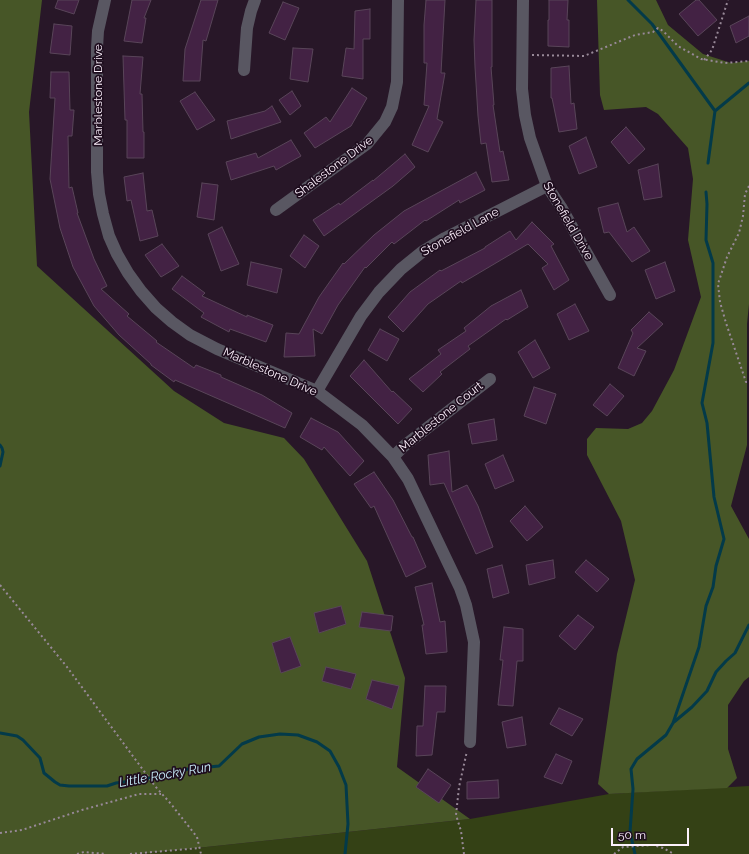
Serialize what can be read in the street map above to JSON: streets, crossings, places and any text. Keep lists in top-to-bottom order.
{
  "streets": {
    "street": [
      "Marblestone Drive",
      "Shalestone Drive",
      "Stonefield Drive",
      "Stonefield Lane",
      "Marblestone Court"
    ]
  },
  "crossings": [
    ["Marblestone Drive", "Stonefield Lane"],
    ["Marblestone Drive", "Marblestone Court"],
    ["Stonefield Drive", "Stonefield Lane"]
  ],
  "water": ["Little Rocky Run"],
  "scale_bar": "50 m"
}
